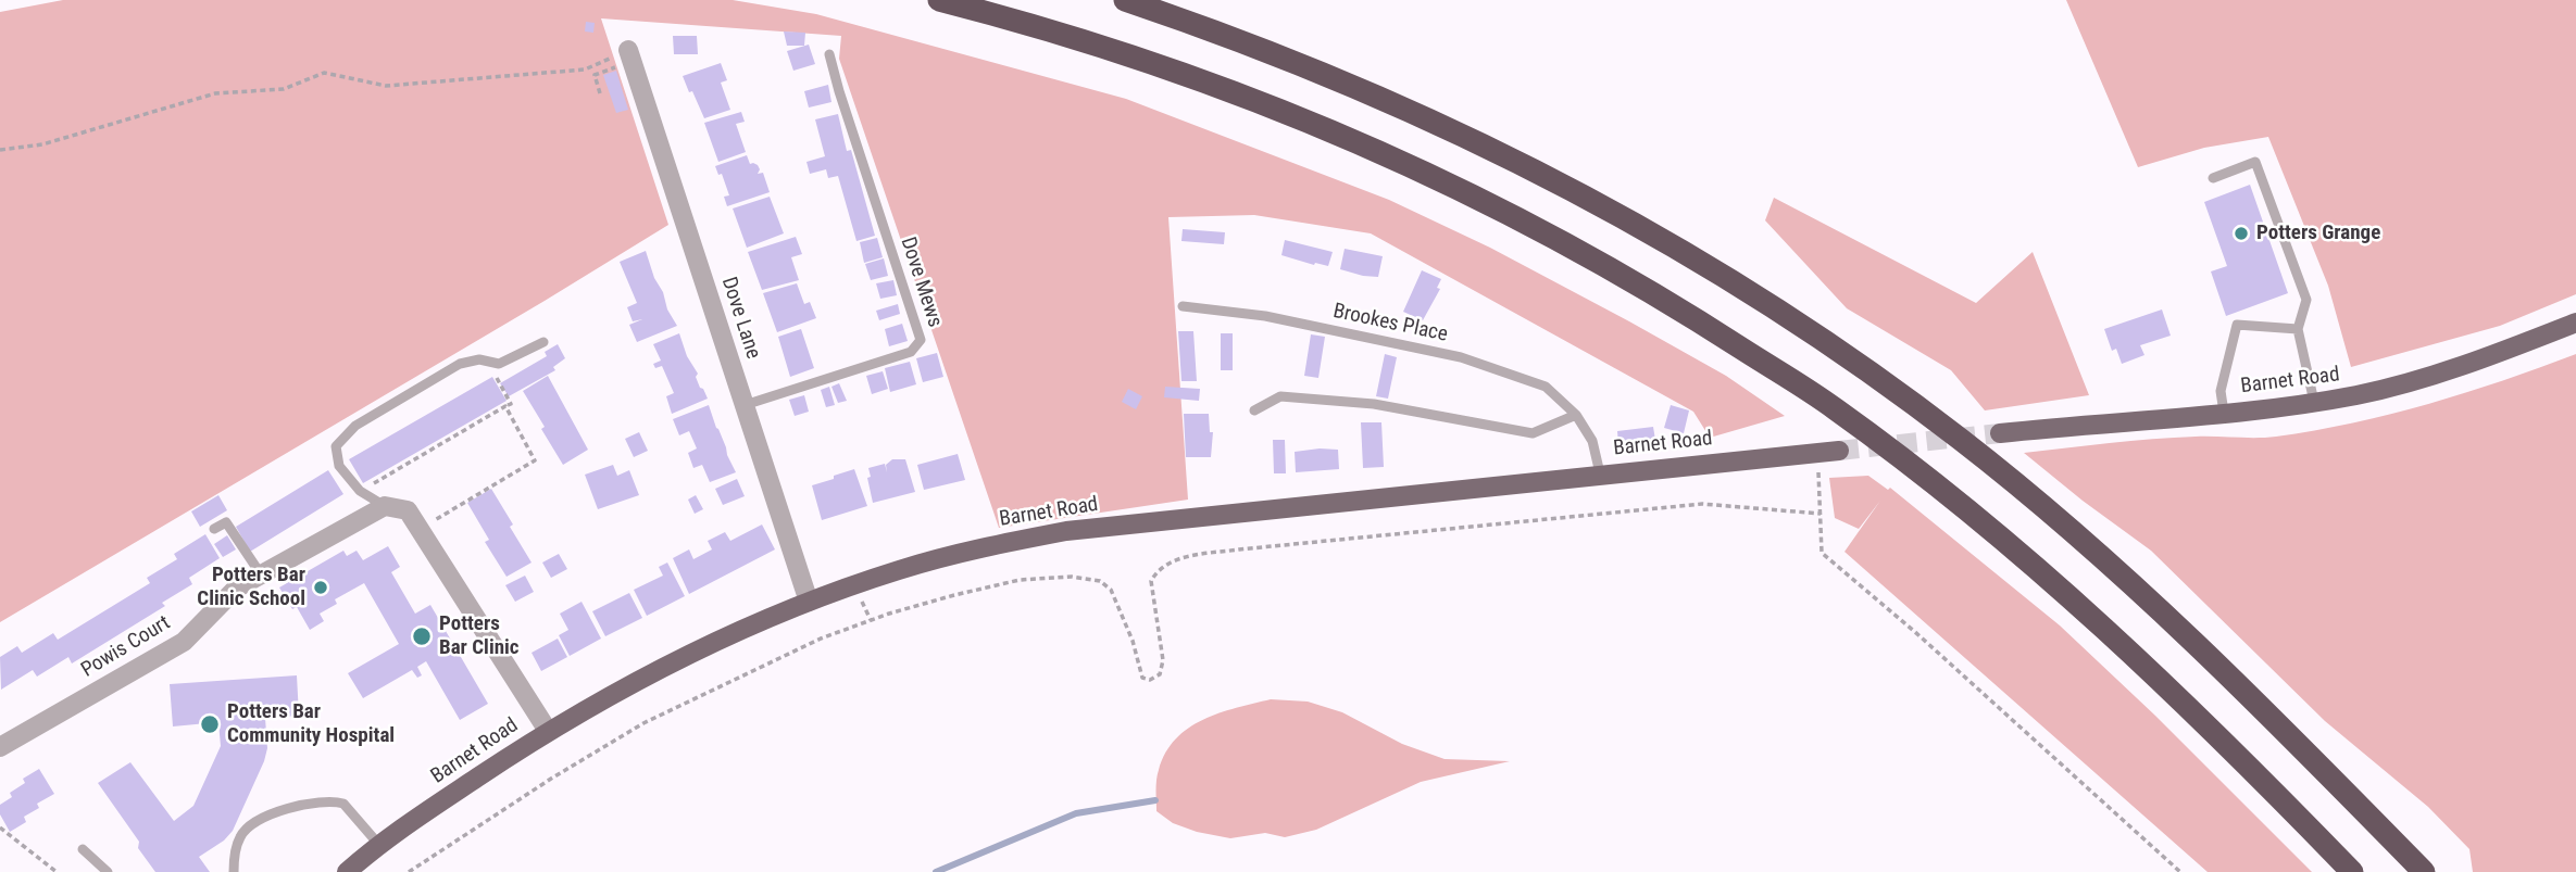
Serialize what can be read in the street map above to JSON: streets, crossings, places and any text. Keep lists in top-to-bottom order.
{
  "streets": {
    "main road": ["Barnet Road"],
    "street": ["Dove Lane", "Powis Court"],
    "lane": ["Dove Mews", "Brookes Place"]
  },
  "crossings": [
    ["Dove Mews", "Dove Lane"],
    ["Dove Lane", "Barnet Road"],
    ["Brookes Place", "Barnet Road"]
  ],
  "places": [
    "Potters Grange",
    "Potters Bar Clinic School",
    "Potters Bar Clinic",
    "Potters Bar Community Hospital"
  ]
}
